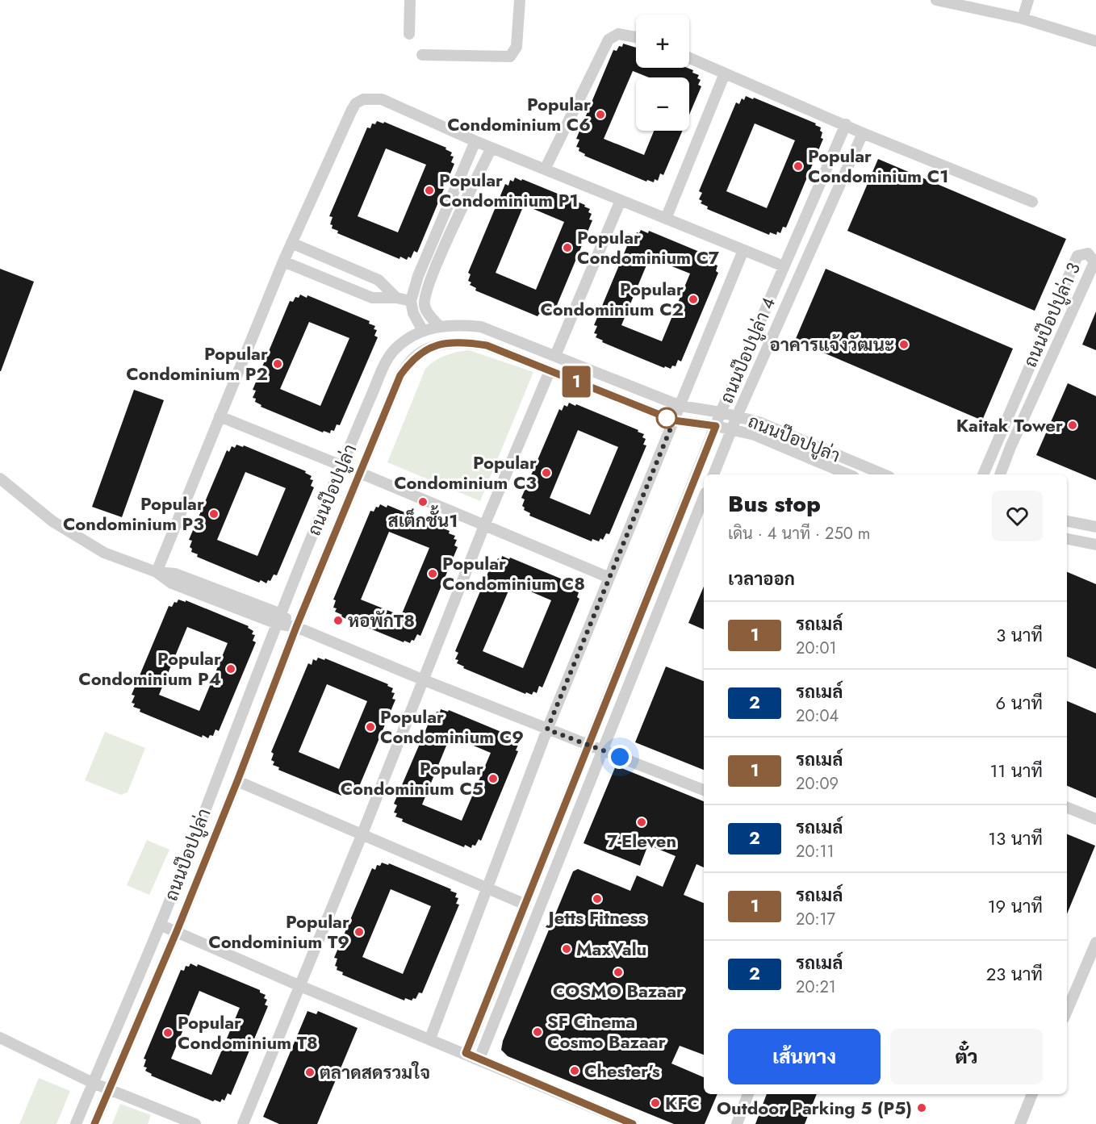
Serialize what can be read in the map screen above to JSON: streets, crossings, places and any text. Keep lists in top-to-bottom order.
{
  "streets": {
    "street": ["ถนนป๊อปปูล่า 3", "ถนนป๊อปปูล่า 4", "ถนนป๊อปปูล่า"]
  },
  "crossings": [
    ["ถนนป๊อปปูล่า 4", "ถนนป๊อปปูล่า"]
  ],
  "places": [
    "Popular Condominium C6",
    "Popular Condominium C1",
    "Popular Condominium P1",
    "Popular Condominium C7",
    "Popular Condominium C2",
    "อาคารแจ้งวัฒนะ",
    "Popular Condominium P2",
    "Kaitak Tower",
    "Popular Condominium C3",
    "สเต็กชั้น1",
    "Popular Condominium P3",
    "Popular Condominium C8",
    "หอพักT8",
    "Popular Condominium P4",
    "Popular Condominium C9",
    "Popular Condominium C5",
    "7-Eleven",
    "Jetts Fitness",
    "Popular Condominium T9",
    "MaxValu",
    "COSMO Bazaar",
    "SF Cinema Cosmo Bazaar",
    "Popular Condominium T8",
    "Chester's",
    "ตลาดสดรวมใจ",
    "KFC",
    "Outdoor Parking 5 (P5)"
  ],
  "lines": ["bus line 1"],
  "page": {
    "on_map": "1",
    "map_buttons": ["+", "−"],
    "heading": [
      ["Bus stop", "เดิน · 4 นาที · 250 m"],
      "เวลาออก"
    ],
    "list": [
      {
        "mark": "1",
        "name": "รถเมล์",
        "note": "20:01",
        "value": "3 นาที"
      },
      {
        "mark": "2",
        "name": "รถเมล์",
        "note": "20:04",
        "value": "6 นาที"
      },
      {
        "mark": "1",
        "name": "รถเมล์",
        "note": "20:09",
        "value": "11 นาที"
      },
      {
        "mark": "2",
        "name": "รถเมล์",
        "note": "20:11",
        "value": "13 นาที"
      },
      {
        "mark": "1",
        "name": "รถเมล์",
        "note": "20:17",
        "value": "19 นาที"
      },
      {
        "mark": "2",
        "name": "รถเมล์",
        "note": "20:21",
        "value": "23 นาที"
      }
    ],
    "buttons": ["เส้นทาง", "ตั๋ว"]
  }
}
